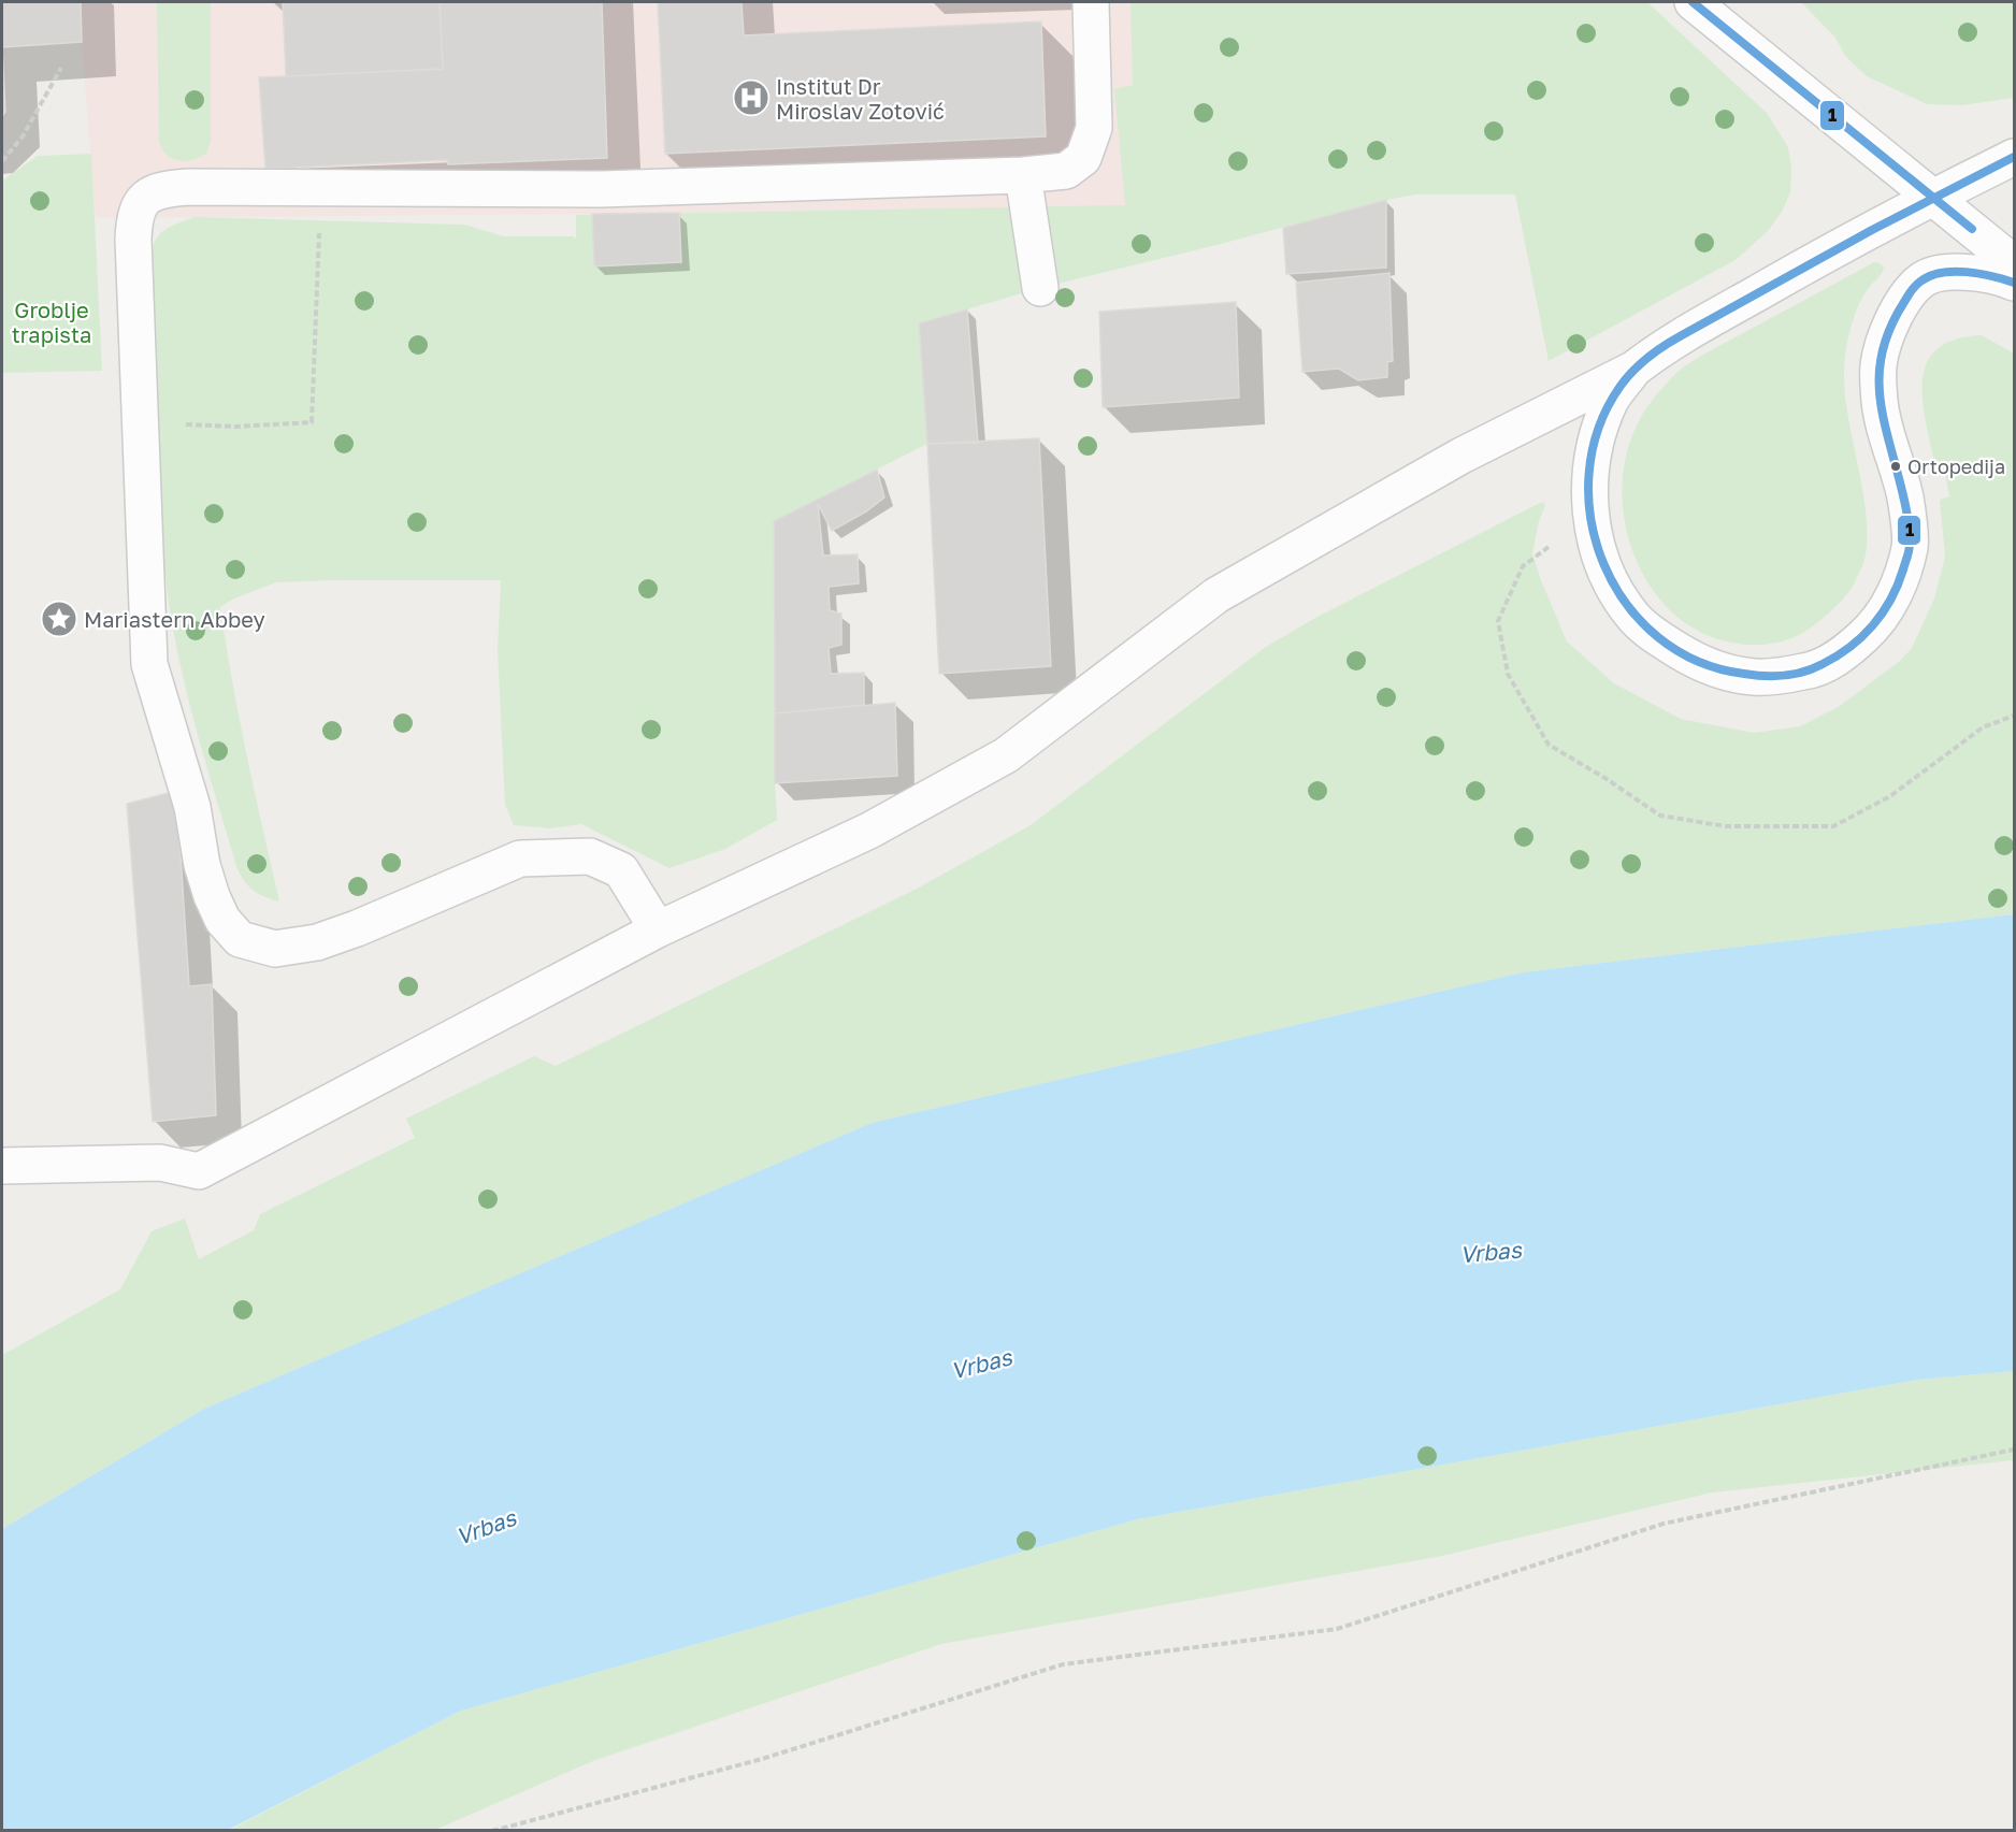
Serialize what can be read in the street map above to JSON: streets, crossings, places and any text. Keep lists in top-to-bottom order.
{
  "water": ["Vrbas"],
  "parks": ["Groblje trapista"],
  "places": {
    "hospital": ["Institut Dr Miroslav Zotović"],
    "other": ["Ortopedija"],
    "place": ["Mariastern Abbey"]
  },
  "lines": ["transit line 1"]
}
